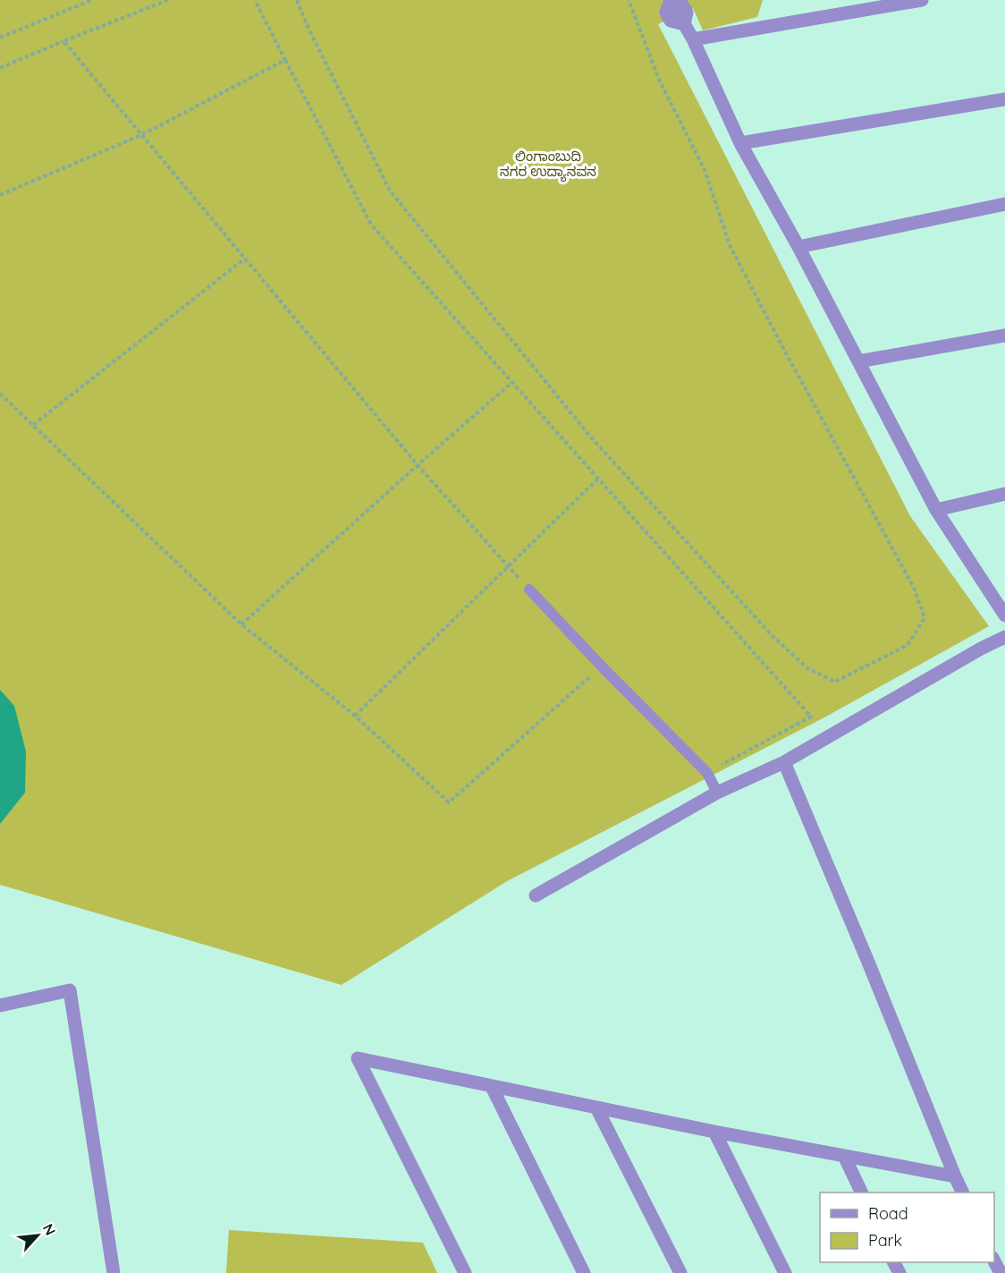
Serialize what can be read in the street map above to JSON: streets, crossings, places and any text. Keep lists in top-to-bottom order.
{
  "parks": ["ಲಿಂಗಾಂಬುದಿ ನಗರ ಉದ್ಯಾನವನ"],
  "legend": ["Road", "Park"],
  "north": "top right"
}
